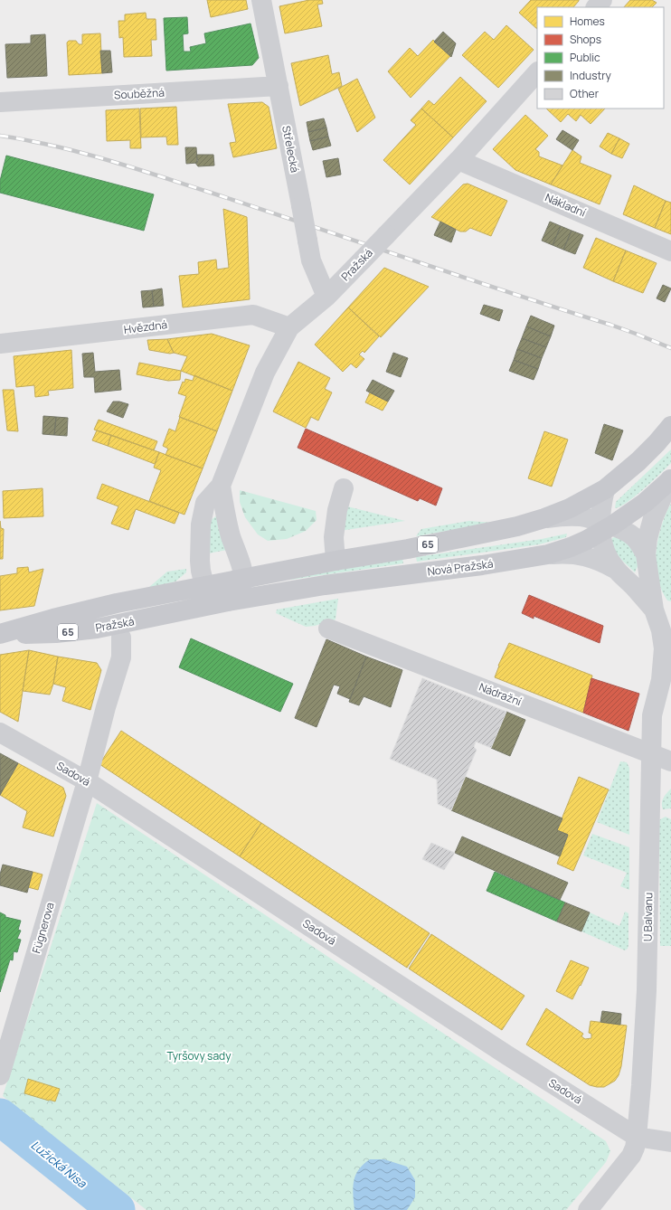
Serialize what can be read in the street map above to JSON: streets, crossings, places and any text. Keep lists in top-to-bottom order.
{
  "streets": {
    "main road": ["Pražská", "65", "Nová Pražská"],
    "street": [
      "Souběžná",
      "Střelecká",
      "Nákladní",
      "Hvězdná",
      "Nádražní",
      "Sadová",
      "U Balvanu",
      "Fügnerova"
    ]
  },
  "crossings": [
    ["Souběžná", "Střelecká"],
    ["Střelecká", "Pražská"],
    ["Nákladní", "Pražská"],
    ["Pražská", "Hvězdná"],
    ["Pražská", "65"],
    ["Pražská", "Nová Pražská"],
    ["65", "U Balvanu"],
    ["Nová Pražská", "U Balvanu"],
    ["Nádražní", "U Balvanu"],
    ["Sadová", "U Balvanu"],
    ["Sadová", "Fügnerova"]
  ],
  "water": ["Lužická Nisa"],
  "parks": ["Tyršovy sady"],
  "legend": [
    "Homes",
    "Shops",
    "Public",
    "Industry",
    "Other"
  ]
}
